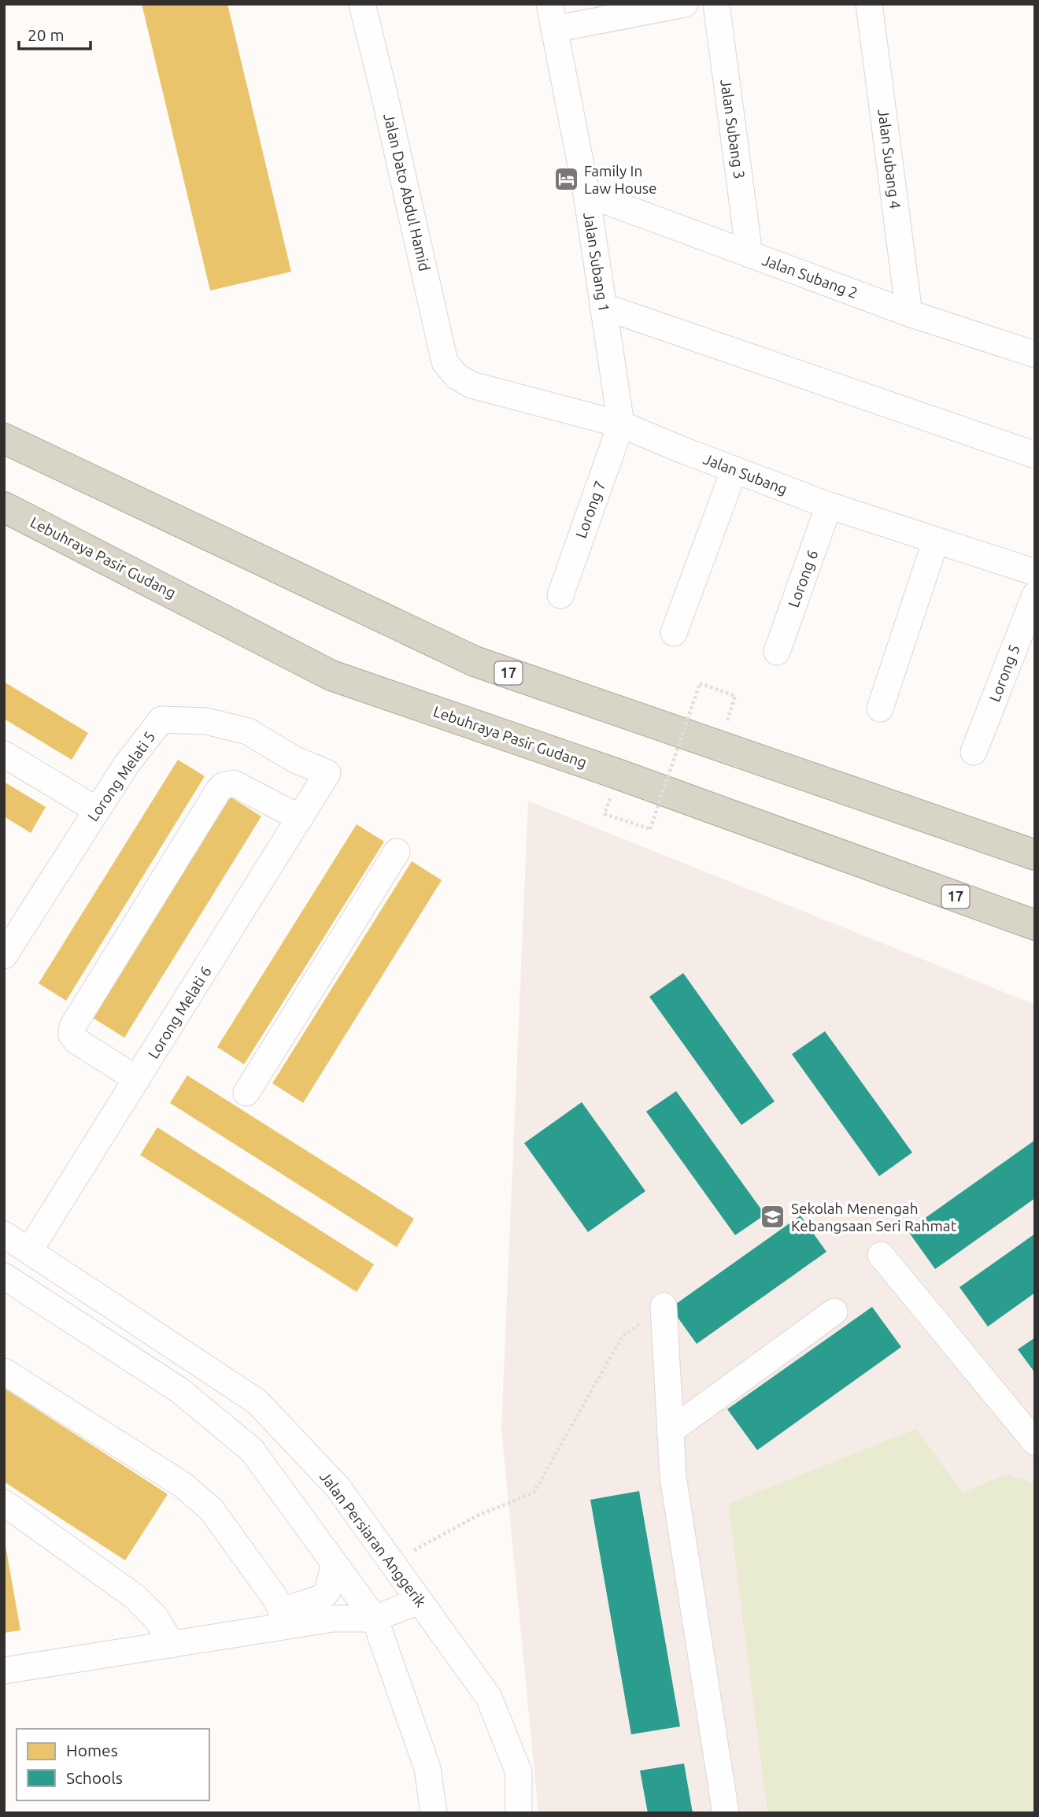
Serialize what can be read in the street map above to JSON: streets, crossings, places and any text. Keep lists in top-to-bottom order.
{
  "streets": {
    "highway": ["Lebuhraya Pasir Gudang", "17"],
    "street": [
      "Jalan Subang 3",
      "Jalan Subang 4",
      "Jalan Dato Abdul Hamid",
      "Jalan Subang 1",
      "Jalan Subang 2",
      "Jalan Subang",
      "Lorong 7",
      "Lorong 6",
      "Lorong 5",
      "Lorong Melati 5",
      "Lorong Melati 6",
      "Jalan Persiaran Anggerik"
    ]
  },
  "crossings": [
    ["Jalan Subang 3", "Jalan Subang 2"],
    ["Jalan Subang 4", "Jalan Subang 2"],
    ["Jalan Dato Abdul Hamid", "Jalan Subang"],
    ["Jalan Subang 1", "Jalan Subang 2"],
    ["Jalan Subang 1", "Jalan Subang"],
    ["Jalan Subang 1", "Lorong 7"],
    ["Jalan Subang", "Lorong 7"],
    ["Jalan Subang", "Lorong 6"],
    ["Lorong Melati 5", "Lorong Melati 6"],
    ["Lorong Melati 6", "Jalan Persiaran Anggerik"]
  ],
  "places": {
    "hotel": ["Family In Law House"],
    "school or university": ["Sekolah Menengah Kebangsaan Seri Rahmat"]
  },
  "legend": ["Homes", "Schools"],
  "scale_bar": "20 m"
}
